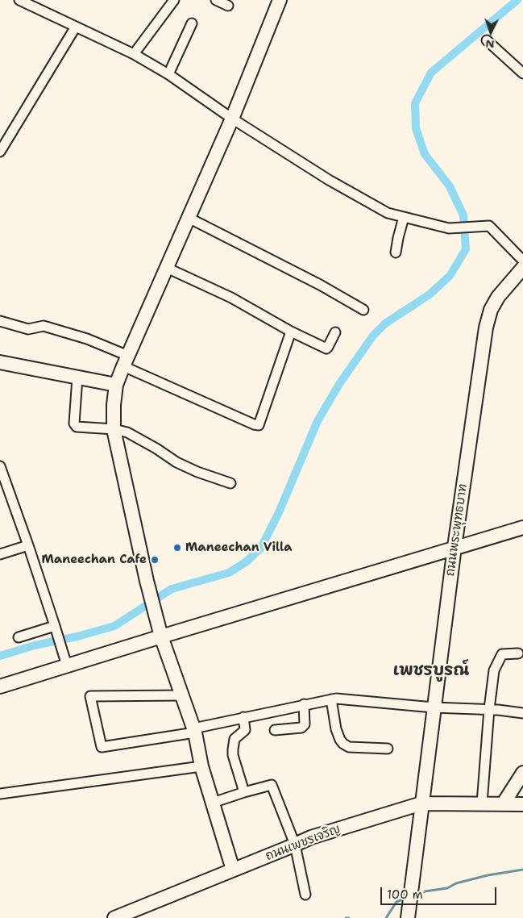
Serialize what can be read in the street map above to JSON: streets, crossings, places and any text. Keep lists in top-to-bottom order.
{
  "streets": {
    "street": ["ถนนพระพุทธบาท", "ถนนเพชรเจริญ"]
  },
  "crossings": [
    ["ถนนพระพุทธบาท", "ถนนเพชรเจริญ"]
  ],
  "districts": ["เพชรบูรณ์"],
  "places": ["Maneechan Villa", "Maneechan Cafe"],
  "scale_bar": "100 m",
  "north": "bottom"
}
